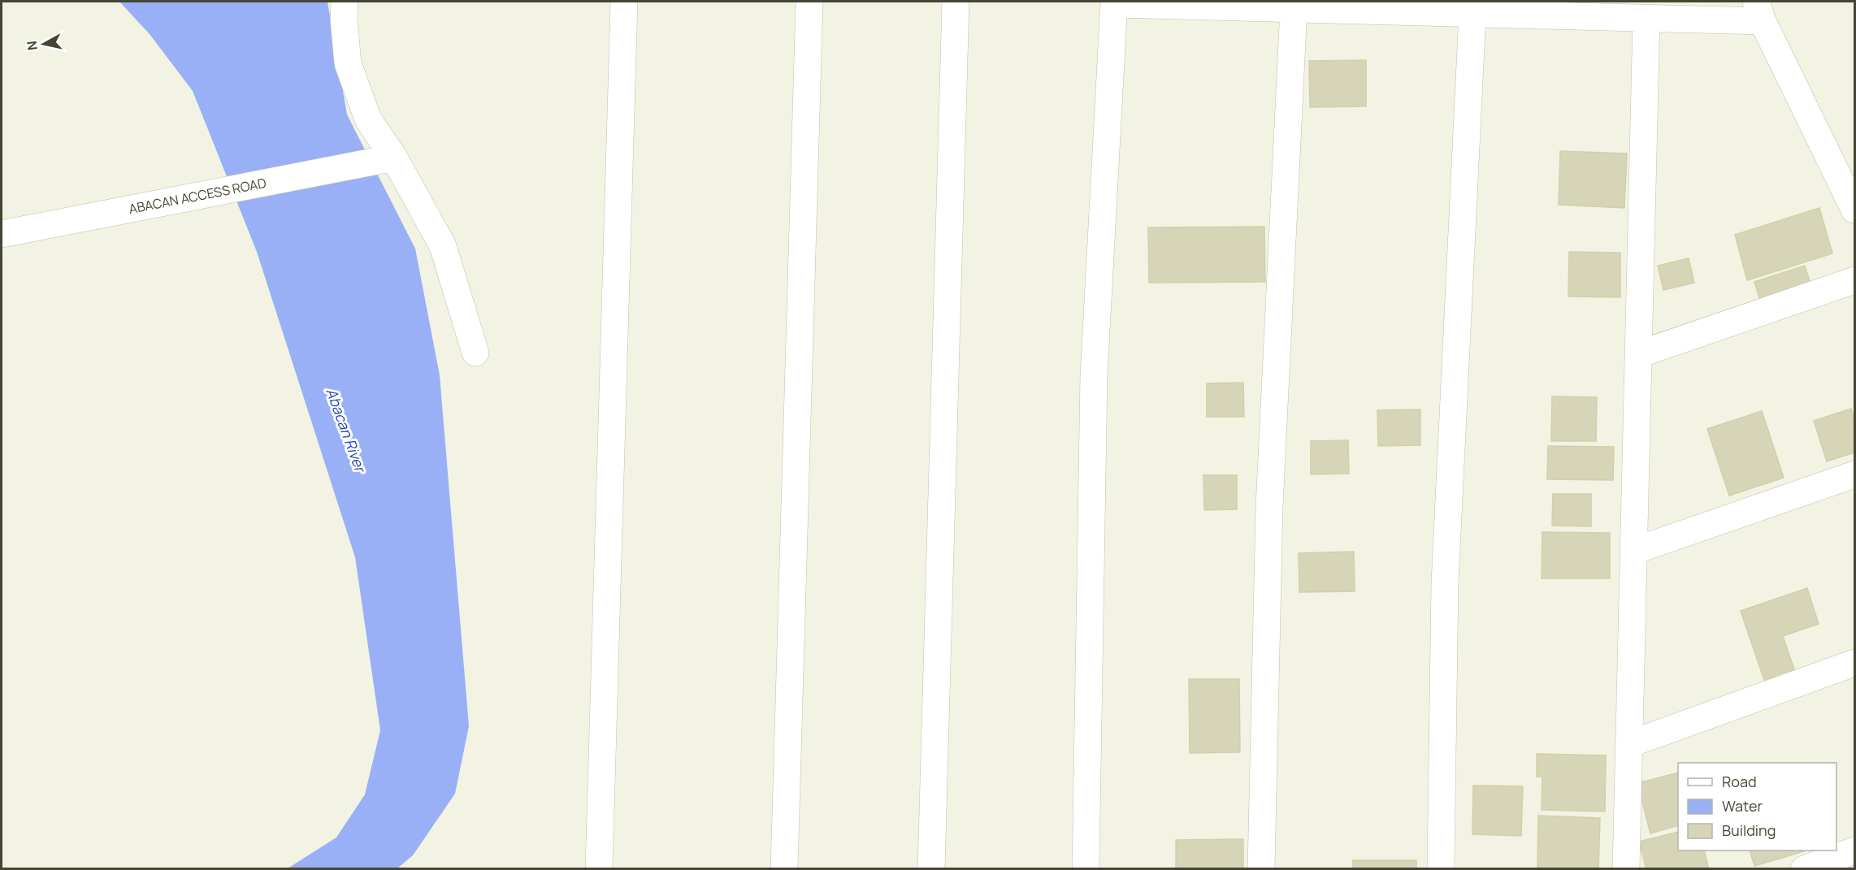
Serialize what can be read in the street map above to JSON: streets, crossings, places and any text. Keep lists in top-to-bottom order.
{
  "streets": {
    "street": ["ABACAN ACCESS ROAD"]
  },
  "water": ["Abacan River"],
  "legend": ["Road", "Water", "Building"],
  "north": "left"
}
